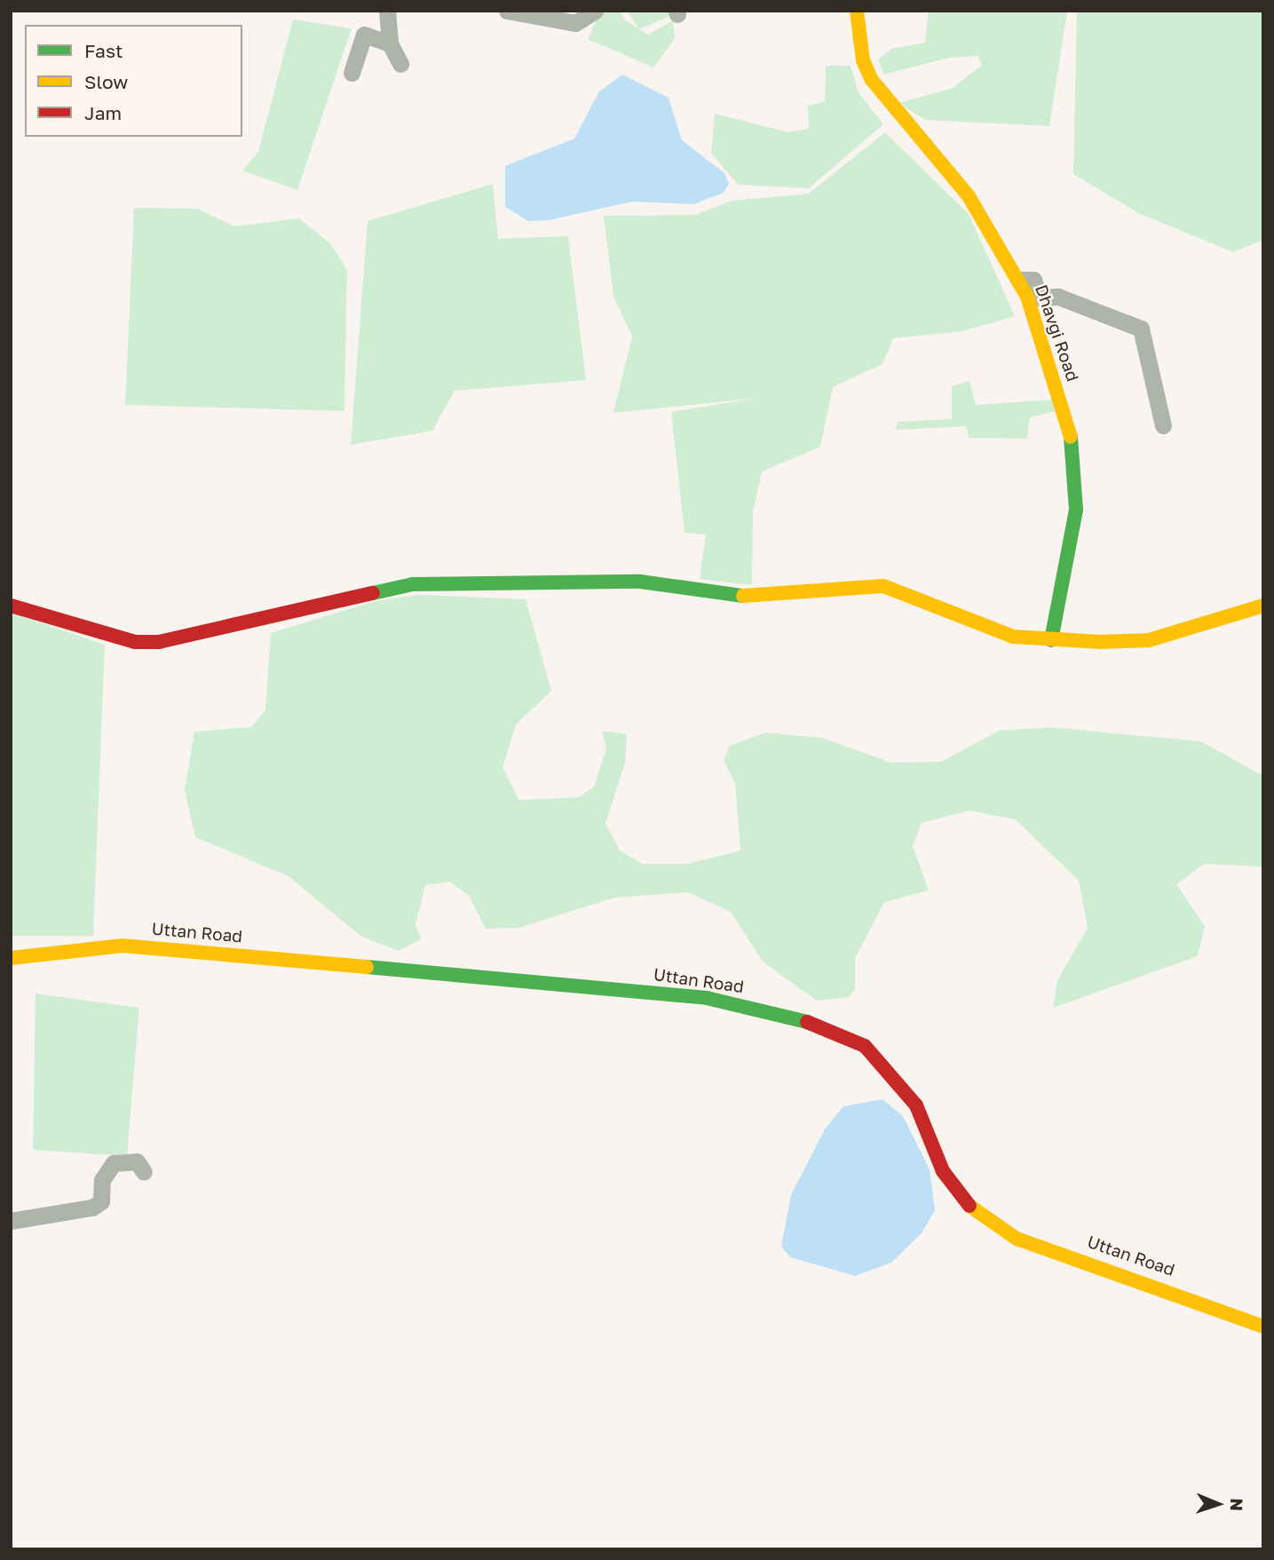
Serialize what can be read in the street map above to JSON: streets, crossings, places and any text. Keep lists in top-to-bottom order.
{
  "streets": {
    "street": ["Dhavgi Road", "Uttan Road"]
  },
  "legend": ["Fast", "Slow", "Jam"],
  "north": "right"
}
